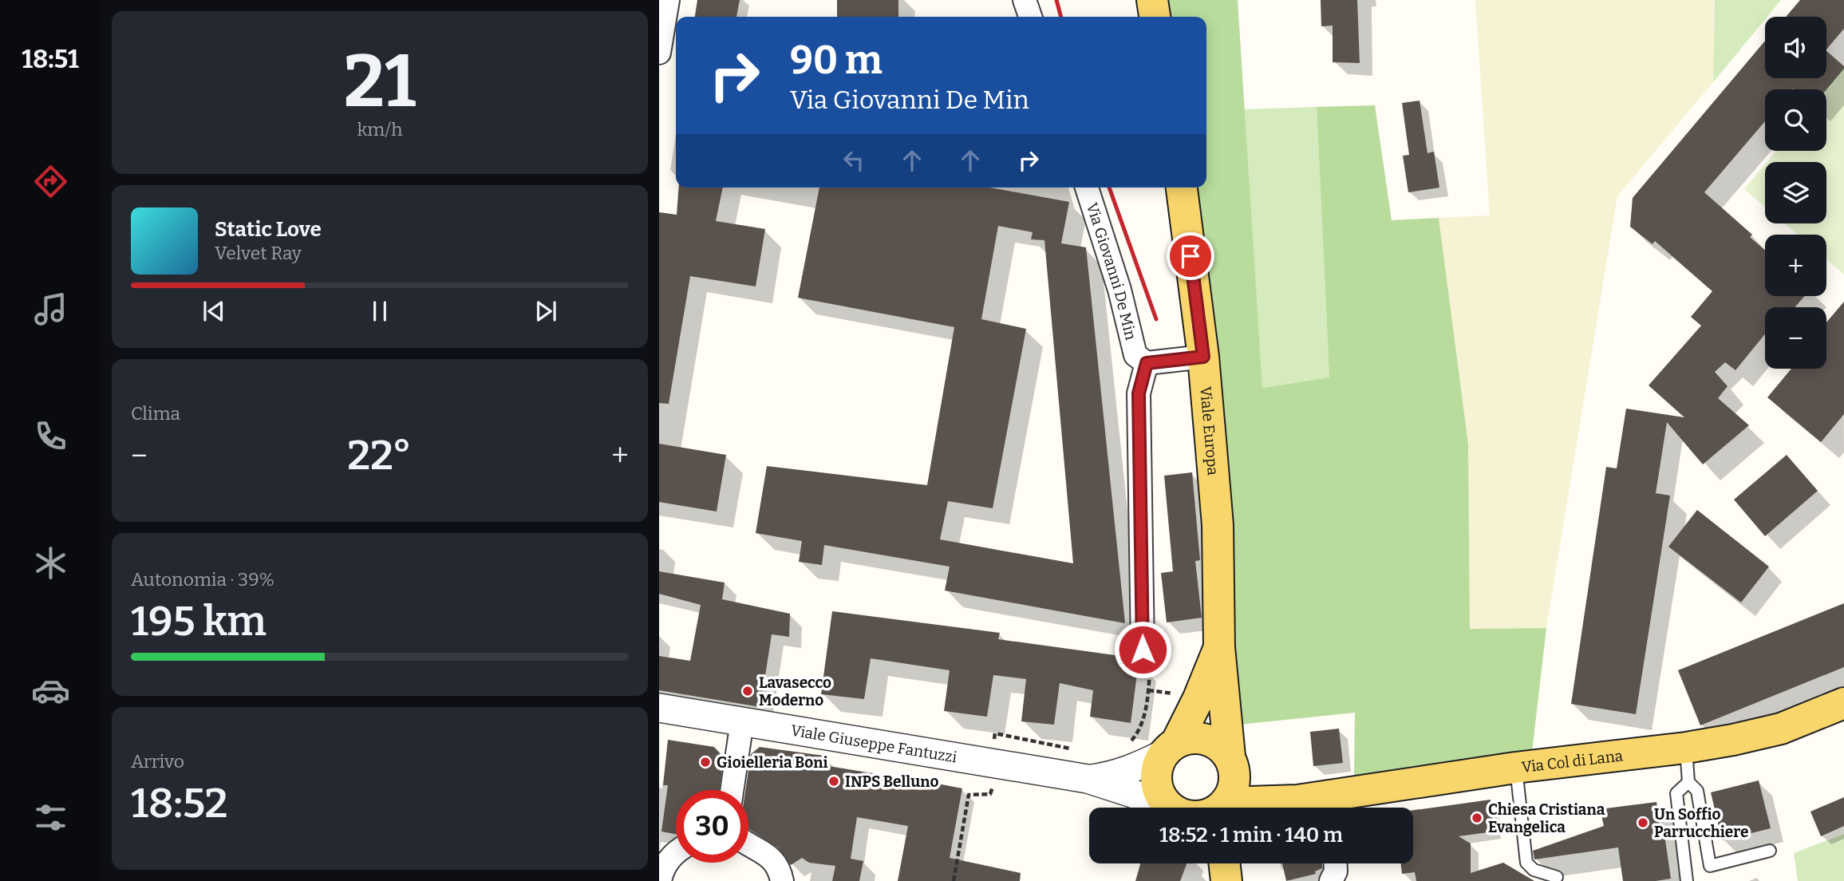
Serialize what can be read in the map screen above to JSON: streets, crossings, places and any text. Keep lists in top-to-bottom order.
{
  "streets": {
    "main road": ["Viale Europa", "Via Col di Lana"],
    "street": ["Via Giovanni De Min", "Viale Giuseppe Fantuzzi"]
  },
  "crossings": [
    ["Viale Europa", "Viale Giuseppe Fantuzzi"],
    ["Viale Europa", "Via Col di Lana"]
  ],
  "places": [
    "Lavasecco Moderno",
    "Gioielleria Boni",
    "INPS Belluno",
    "Chiesa Cristiana Evangelica",
    "Un Soffio Parrucchiere"
  ],
  "page": {
    "tabs": "18:51",
    "tile": [
      ["21", "km/h"],
      "Clima",
      ["Autonomia · 39%", "195 km"],
      ["Arrivo", "18:52"]
    ],
    "map_buttons": ["+", "−"],
    "turn": ["90 m", "Via Giovanni De Min"],
    "song": ["Static Love", "Velvet Ray"],
    "heat": ["−", "22°", "+"],
    "limit": "30",
    "trip": "18:52 · 1 min · 140 m"
  }
}
